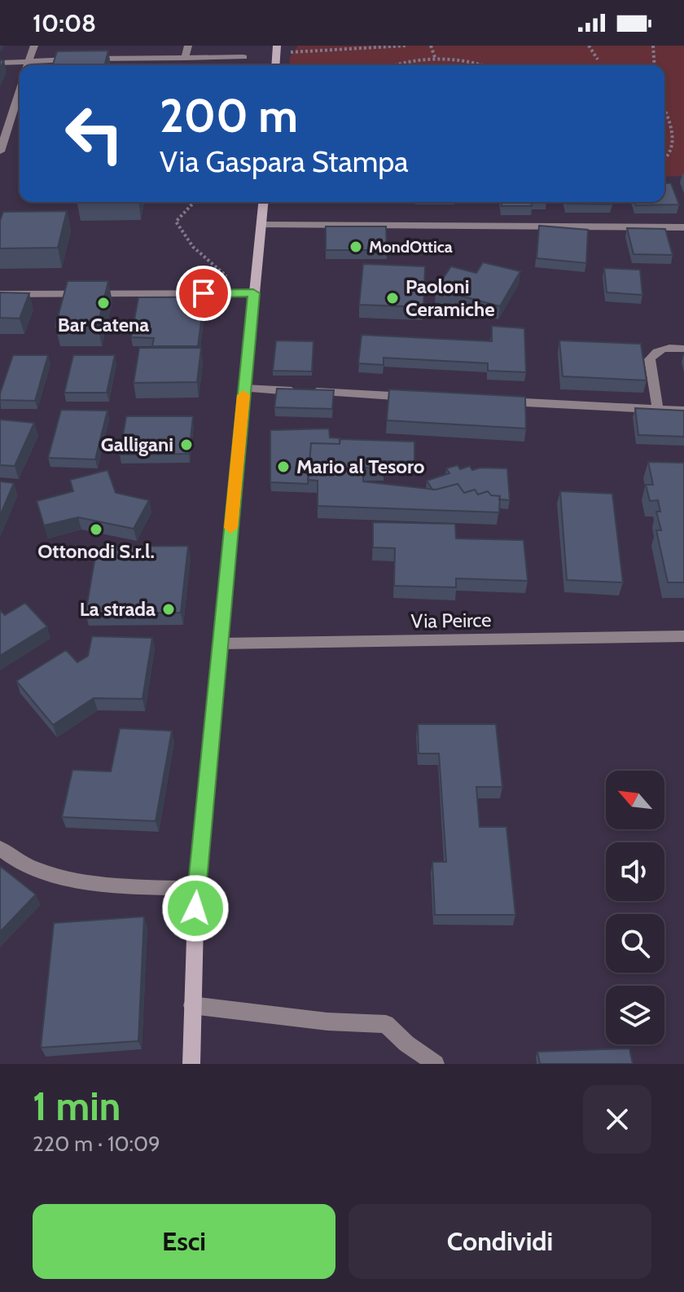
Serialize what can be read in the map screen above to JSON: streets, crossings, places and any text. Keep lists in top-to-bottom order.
{
  "streets": {
    "street": ["Via Peirce"]
  },
  "places": [
    "MondOttica",
    "Paoloni Ceramiche",
    "Bar Catena",
    "Galligani",
    "Mario al Tesoro",
    "Ottonodi S.r.l.",
    "La strada"
  ],
  "north": "top left",
  "page": {
    "status": "10:08",
    "turn": ["200 m", "Via Gaspara Stampa"],
    "heading": ["1 min", "220 m · 10:09"],
    "buttons": ["Esci", "Condividi"]
  }
}
